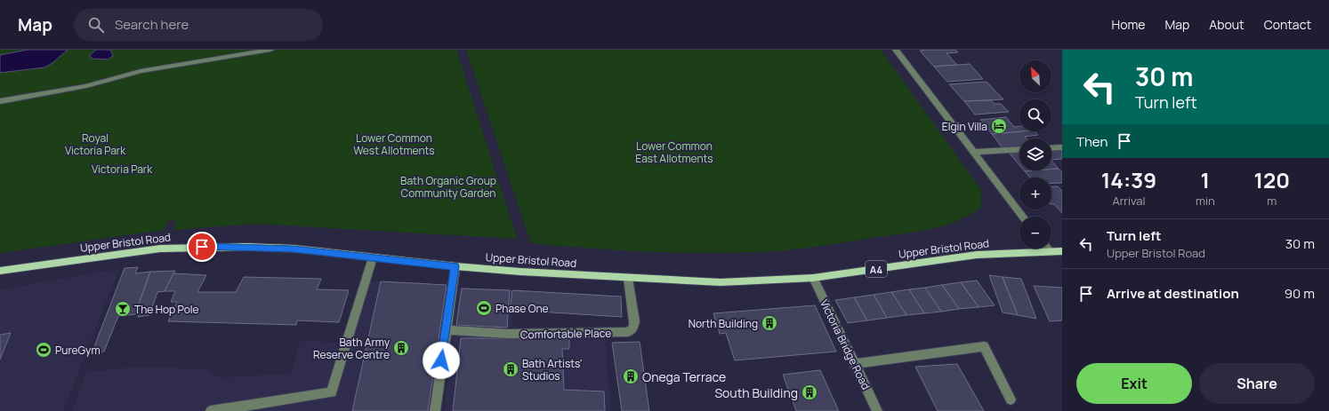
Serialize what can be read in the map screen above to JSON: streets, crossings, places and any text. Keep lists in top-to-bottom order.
{
  "streets": {
    "main road": ["Upper Bristol Road", "A4"],
    "street": ["Comfortable Place", "Victoria Bridge Road"]
  },
  "crossings": [
    ["Upper Bristol Road", "Comfortable Place"],
    ["Upper Bristol Road", "Victoria Bridge Road"]
  ],
  "parks": [
    "Royal Victoria Park",
    "Lower Common West Allotments",
    "Lower Common East Allotments",
    "Victoria Park",
    "Bath Organic Group Community Garden"
  ],
  "places": {
    "hotel": ["Elgin Villa"],
    "sports": ["Phase One", "PureGym"],
    "bar": ["The Hop Pole"],
    "building": [
      "North Building",
      "Bath Army Reserve Centre",
      "Bath Artists' Studios",
      "Onega Terrace",
      "South Building"
    ]
  },
  "north": "top left",
  "page": {
    "header": "Map",
    "search": "Search here",
    "nav": [
      "Home",
      "Map",
      "About",
      "Contact"
    ],
    "turn": ["30 m", "Turn left"],
    "map_buttons": ["+", "−"],
    "then": "Then",
    "eta": [
      "14:39",
      "Arrival",
      "1",
      "min",
      "120",
      "m"
    ],
    "list": [
      {
        "name": "Turn left",
        "note": "Upper Bristol Road",
        "value": "30 m"
      },
      {
        "name": "Arrive at destination",
        "value": "90 m"
      }
    ],
    "buttons": ["Exit", "Share"]
  }
}
